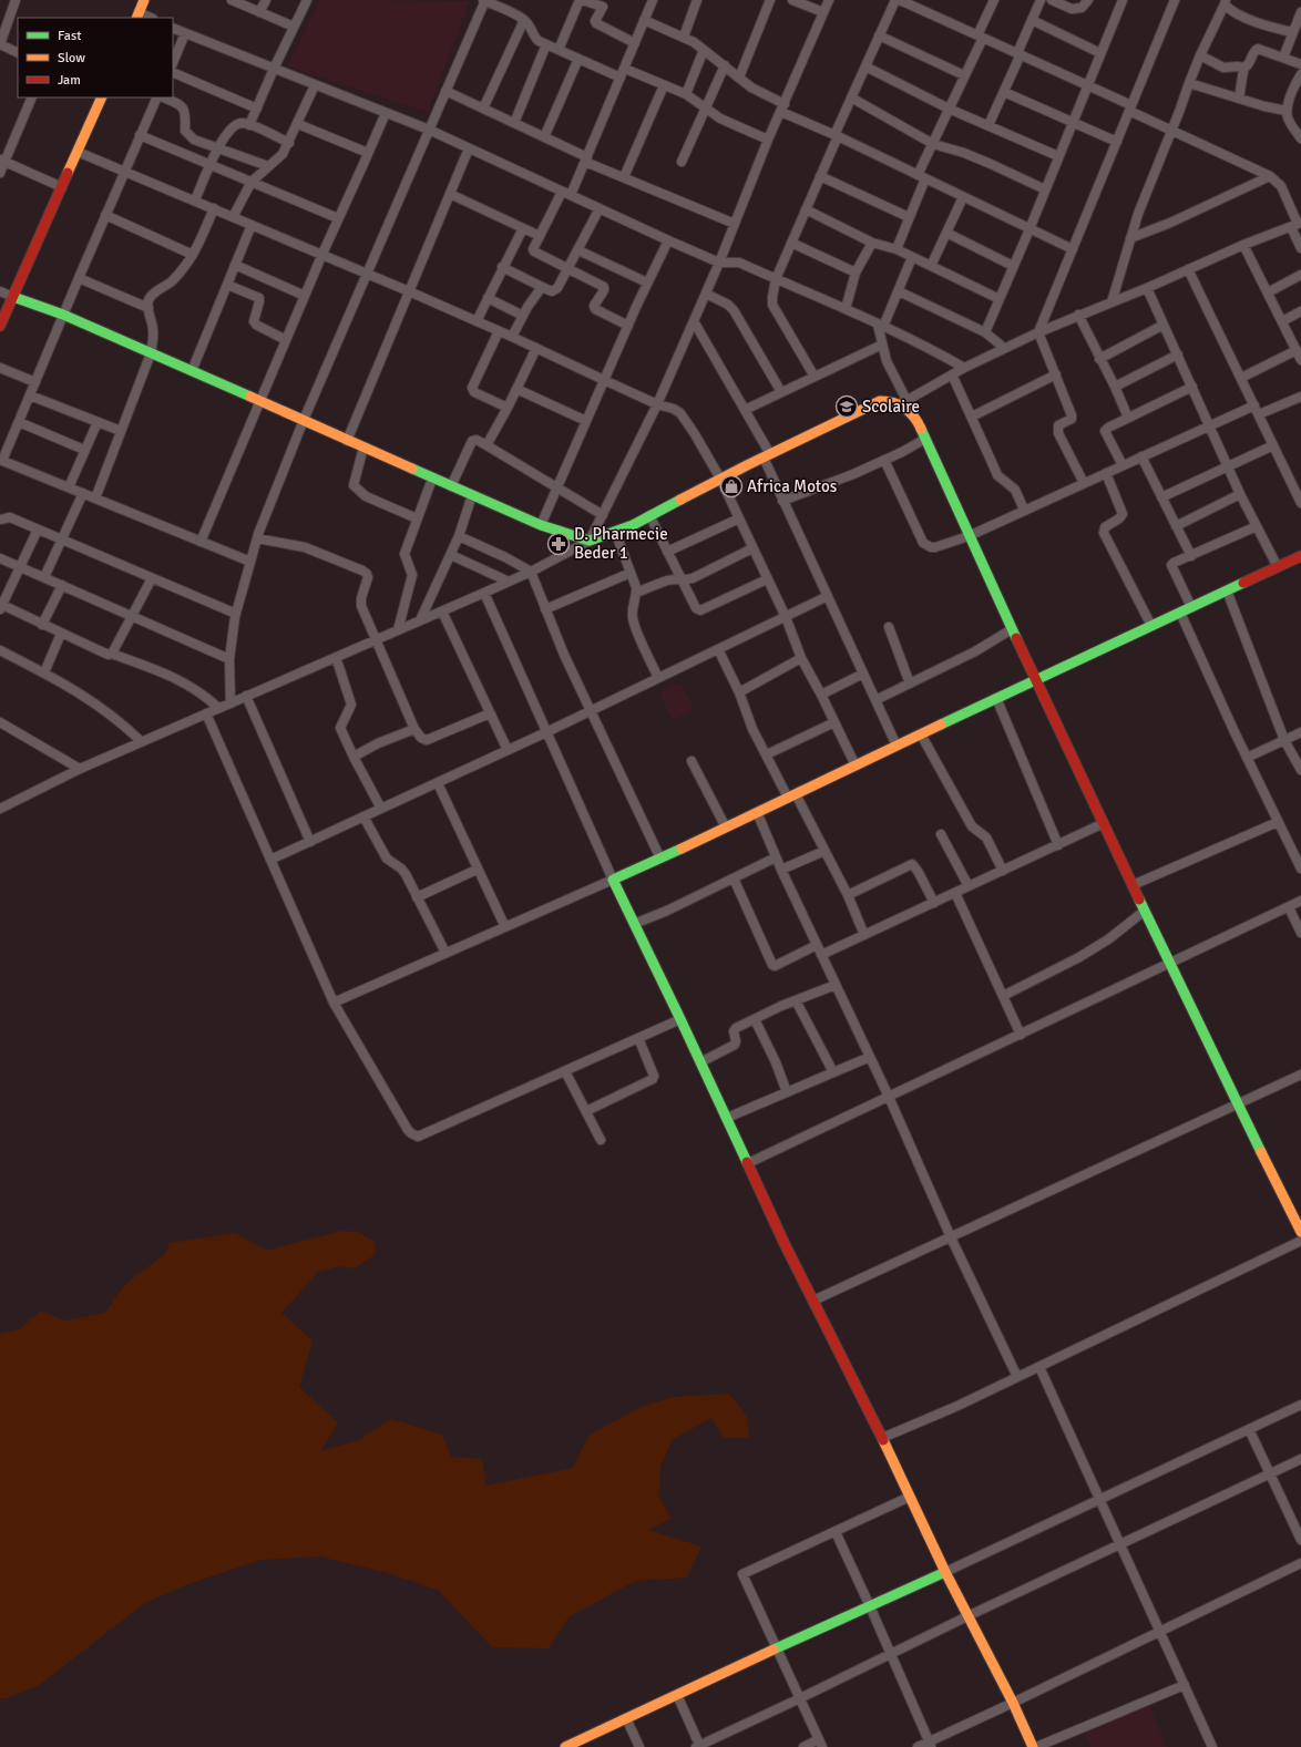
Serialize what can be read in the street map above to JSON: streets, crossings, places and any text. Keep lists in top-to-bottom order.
{
  "places": {
    "school or university": ["Scolaire"],
    "shop": ["Africa Motos"],
    "pharmacy": ["D. Pharmecie Beder 1"]
  },
  "legend": ["Fast", "Slow", "Jam"]
}
